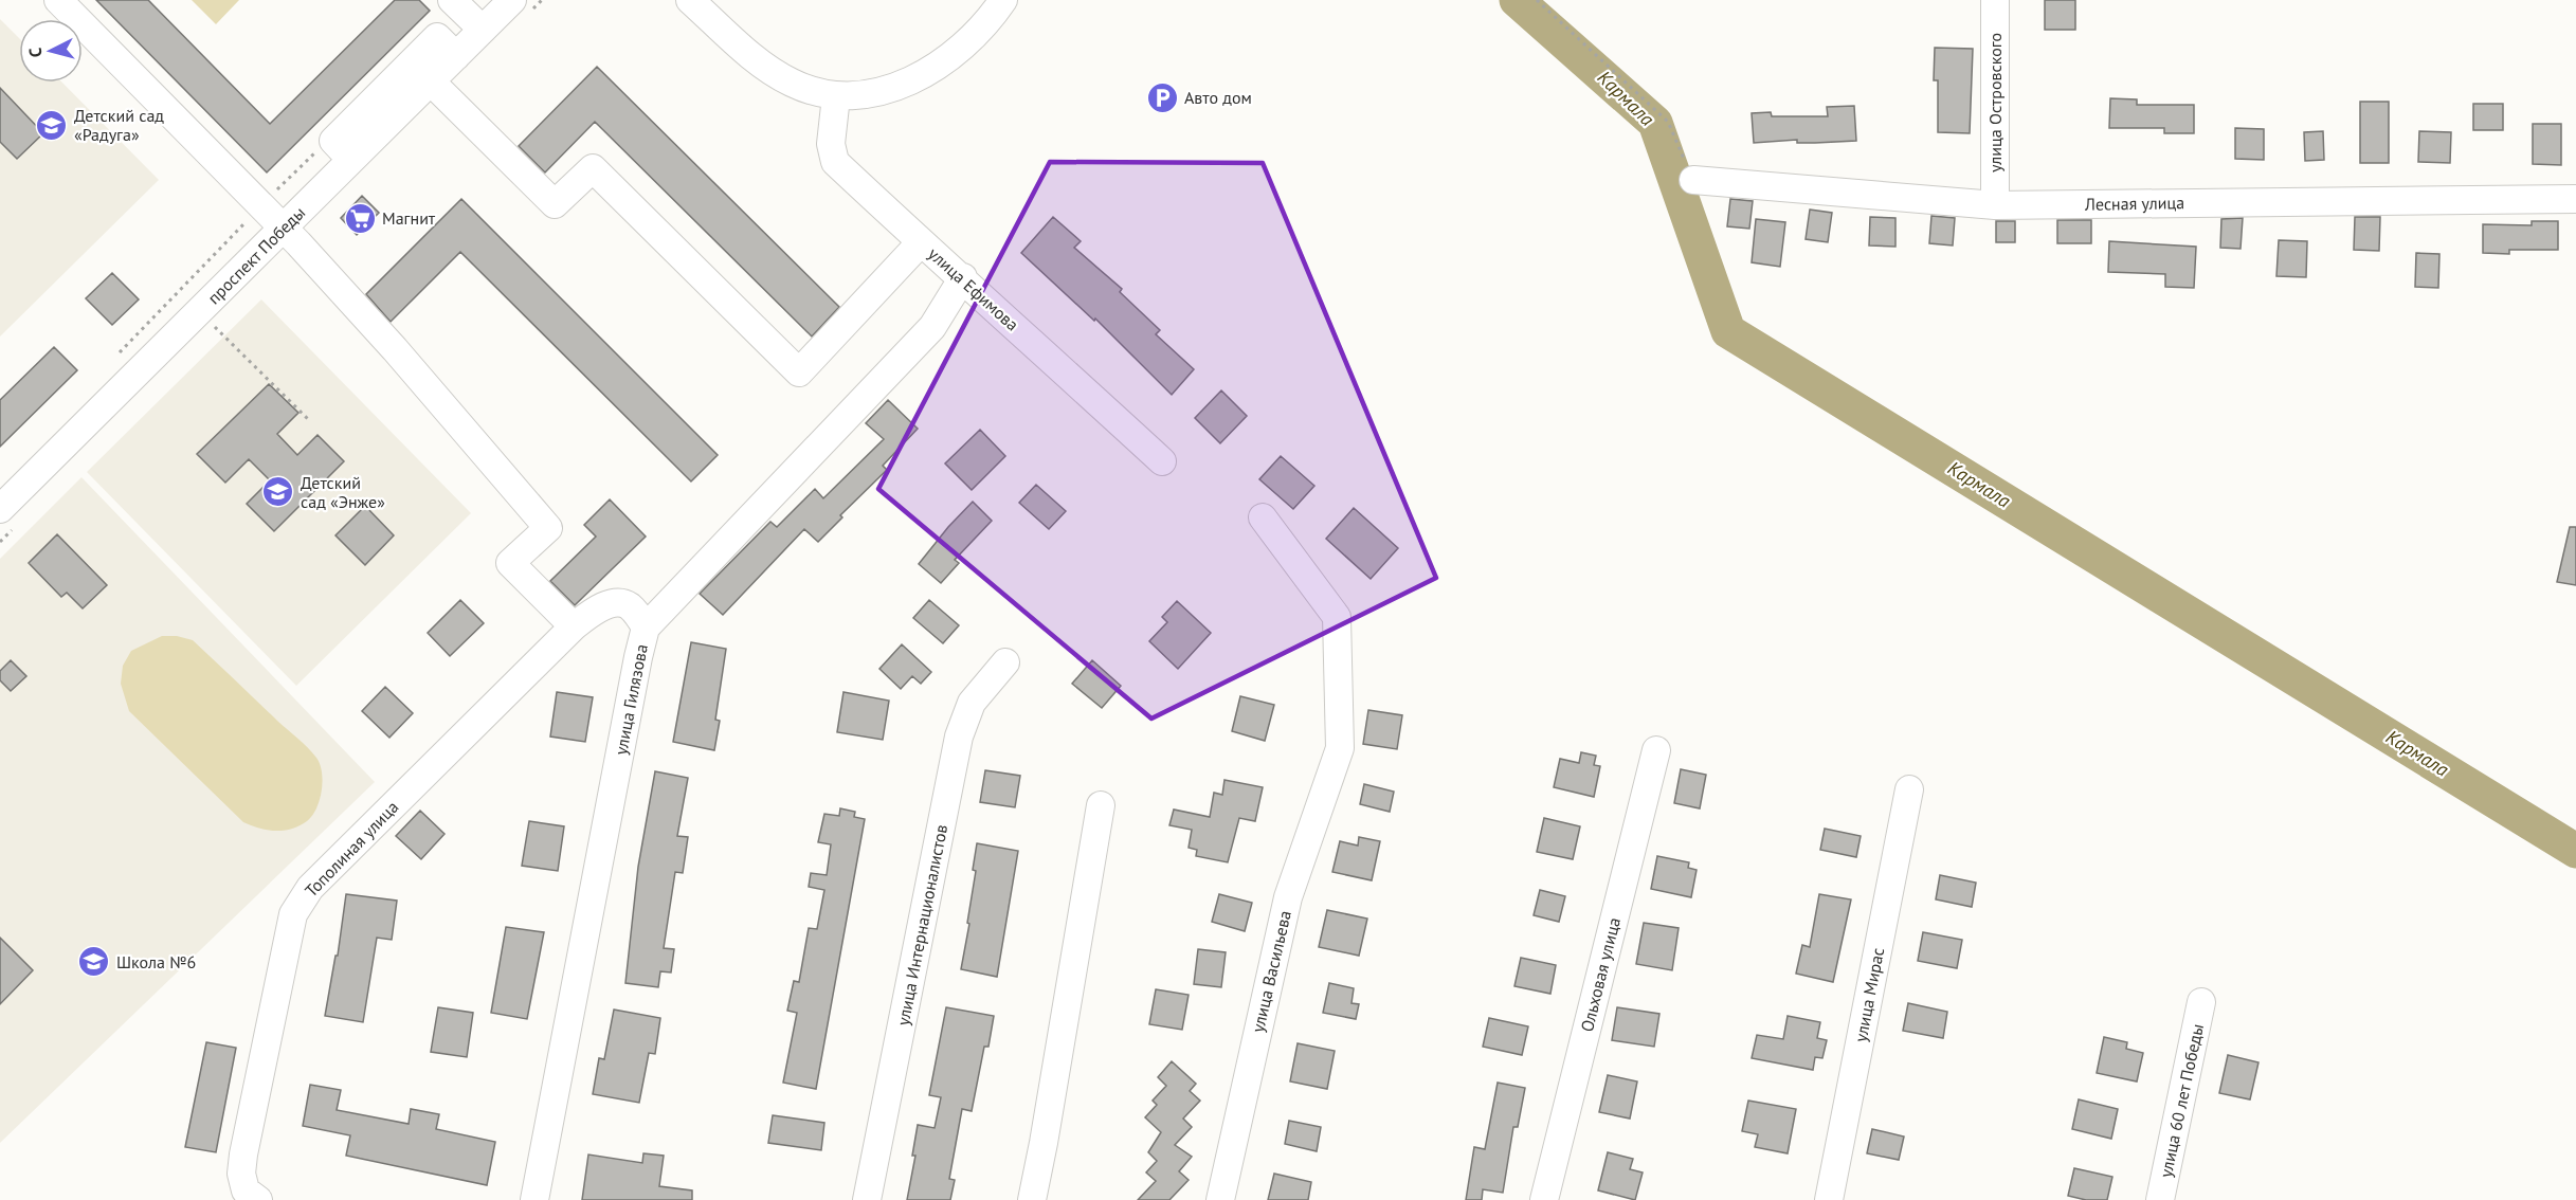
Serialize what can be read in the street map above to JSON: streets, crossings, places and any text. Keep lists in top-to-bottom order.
{
  "streets": {
    "street": [
      "улица Островского",
      "Лесная улица",
      "проспект Победы",
      "улица Ефимова",
      "улица Гилязова",
      "Тополиная улица",
      "улица Интернационалистов",
      "улица Васильева",
      "Ольховая улица",
      "улица Мирас",
      "улица 60 лет Победы"
    ]
  },
  "crossings": [
    ["улица Островского", "Лесная улица"],
    ["улица Ефимова", "улица Гилязова"],
    ["улица Гилязова", "Тополиная улица"]
  ],
  "water": ["Кармала"],
  "places": {
    "parking": ["Авто дом"],
    "school or university": ["Детский сад «Радуга»", "Детский сад «Энже»", "Школа №6"],
    "supermarket": ["Магнит"]
  },
  "north": "left"
}
